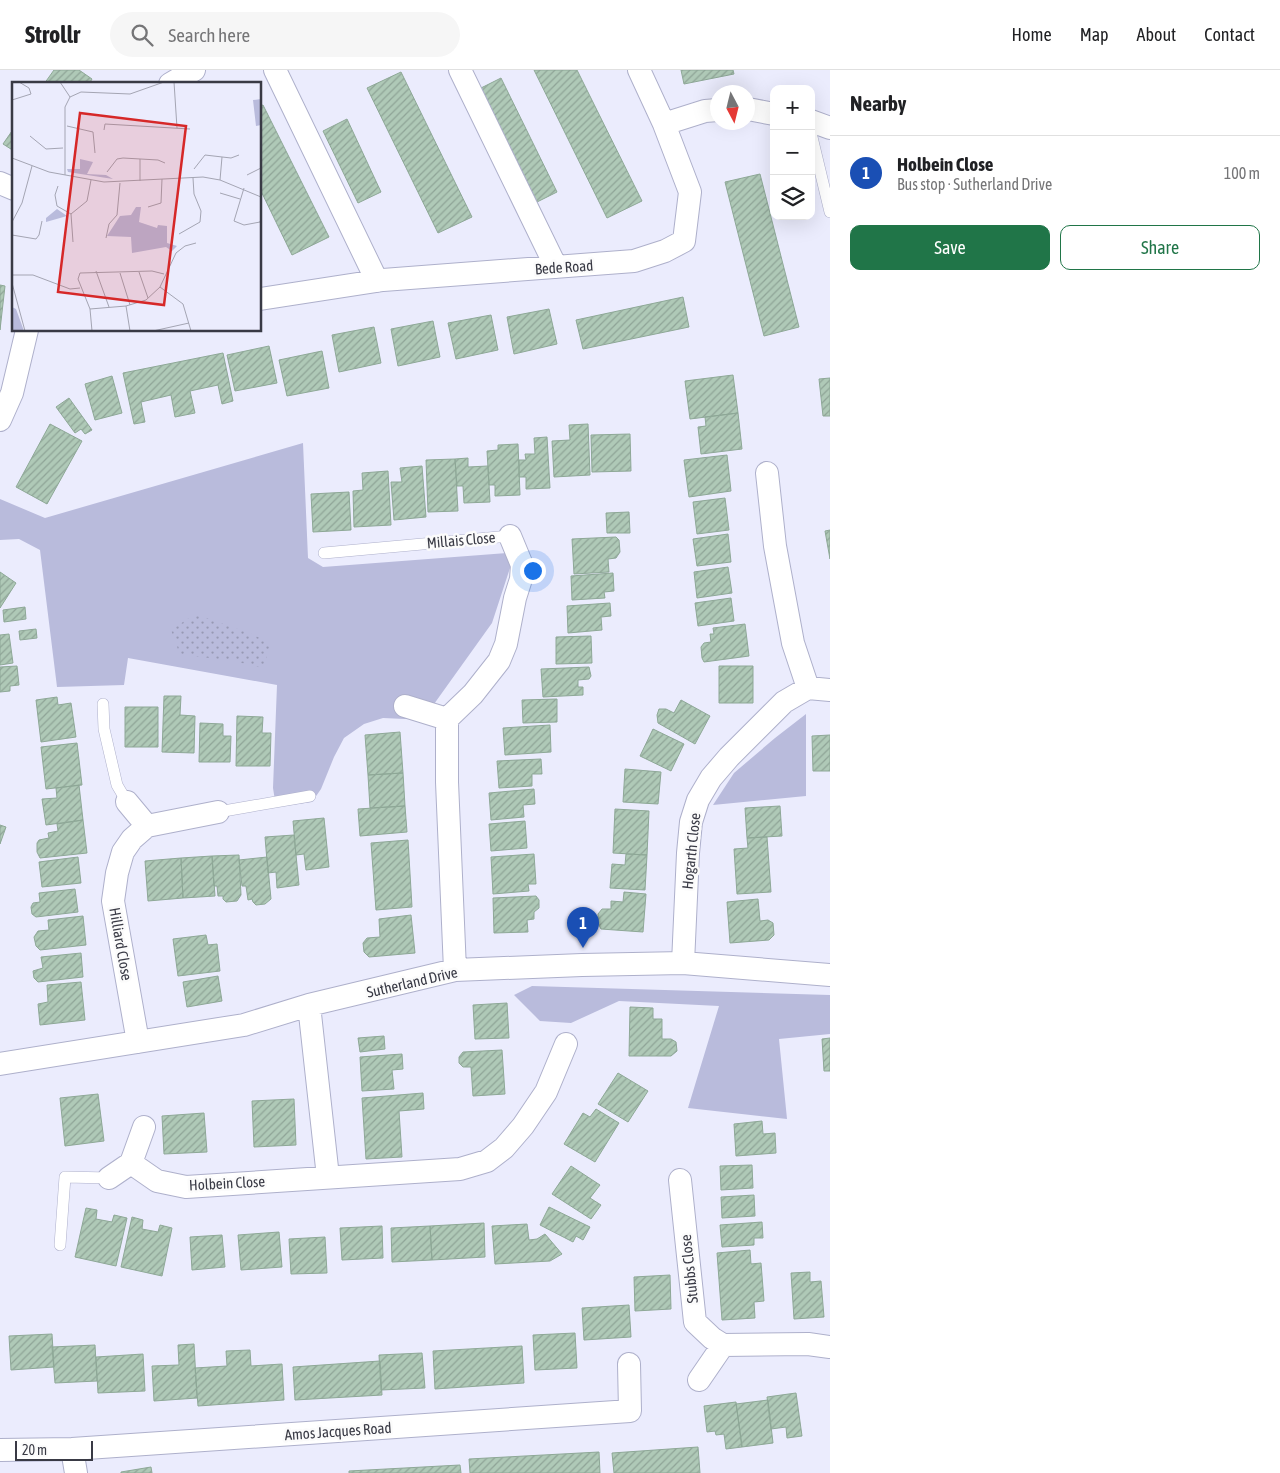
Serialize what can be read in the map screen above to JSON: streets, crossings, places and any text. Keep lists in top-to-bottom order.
{
  "streets": {
    "street": [
      "Bede Road",
      "Millais Close",
      "Hogarth Close",
      "Hilliard Close",
      "Sutherland Drive",
      "Holbein Close",
      "Stubbs Close",
      "Amos Jacques Road"
    ]
  },
  "crossings": [
    ["Hogarth Close", "Sutherland Drive"],
    ["Hilliard Close", "Sutherland Drive"]
  ],
  "scale_bar": "20 m",
  "north": "bottom",
  "page": {
    "header": "Strollr",
    "search": "Search here",
    "nav": [
      "Home",
      "Map",
      "About",
      "Contact"
    ],
    "heading": "Nearby",
    "map_buttons": ["+", "−"],
    "list": [
      {
        "mark": "1",
        "name": "Holbein Close",
        "note": "Bus stop · Sutherland Drive",
        "value": "100 m"
      }
    ],
    "buttons": ["Save", "Share"],
    "pins": "1",
    "scale": "20 m"
  }
}
